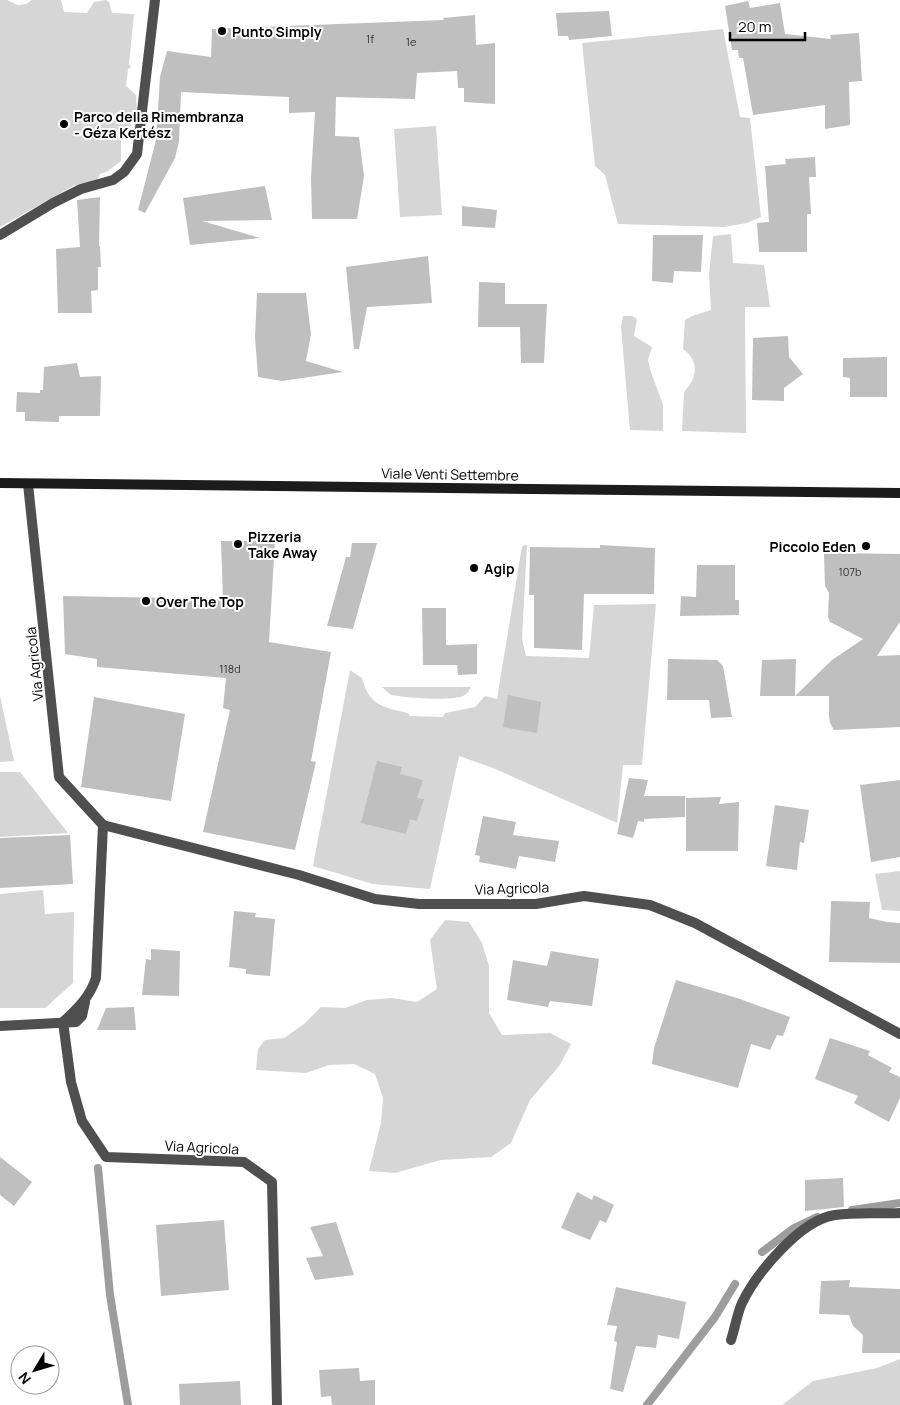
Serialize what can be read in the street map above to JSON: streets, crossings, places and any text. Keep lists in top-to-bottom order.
{
  "streets": {
    "main road": ["Viale Venti Settembre"],
    "street": ["Via Agricola"]
  },
  "crossings": [
    ["Viale Venti Settembre", "Via Agricola"]
  ],
  "places": [
    "Punto Simply",
    "Parco della Rimembranza - Géza Kertész",
    "Pizzeria Take Away",
    "Piccolo Eden",
    "Agip",
    "Over The Top"
  ],
  "house_numbers": [
    "1f",
    "1e",
    "107b",
    "118d"
  ],
  "scale_bar": "20 m",
  "north": "bottom left"
}
